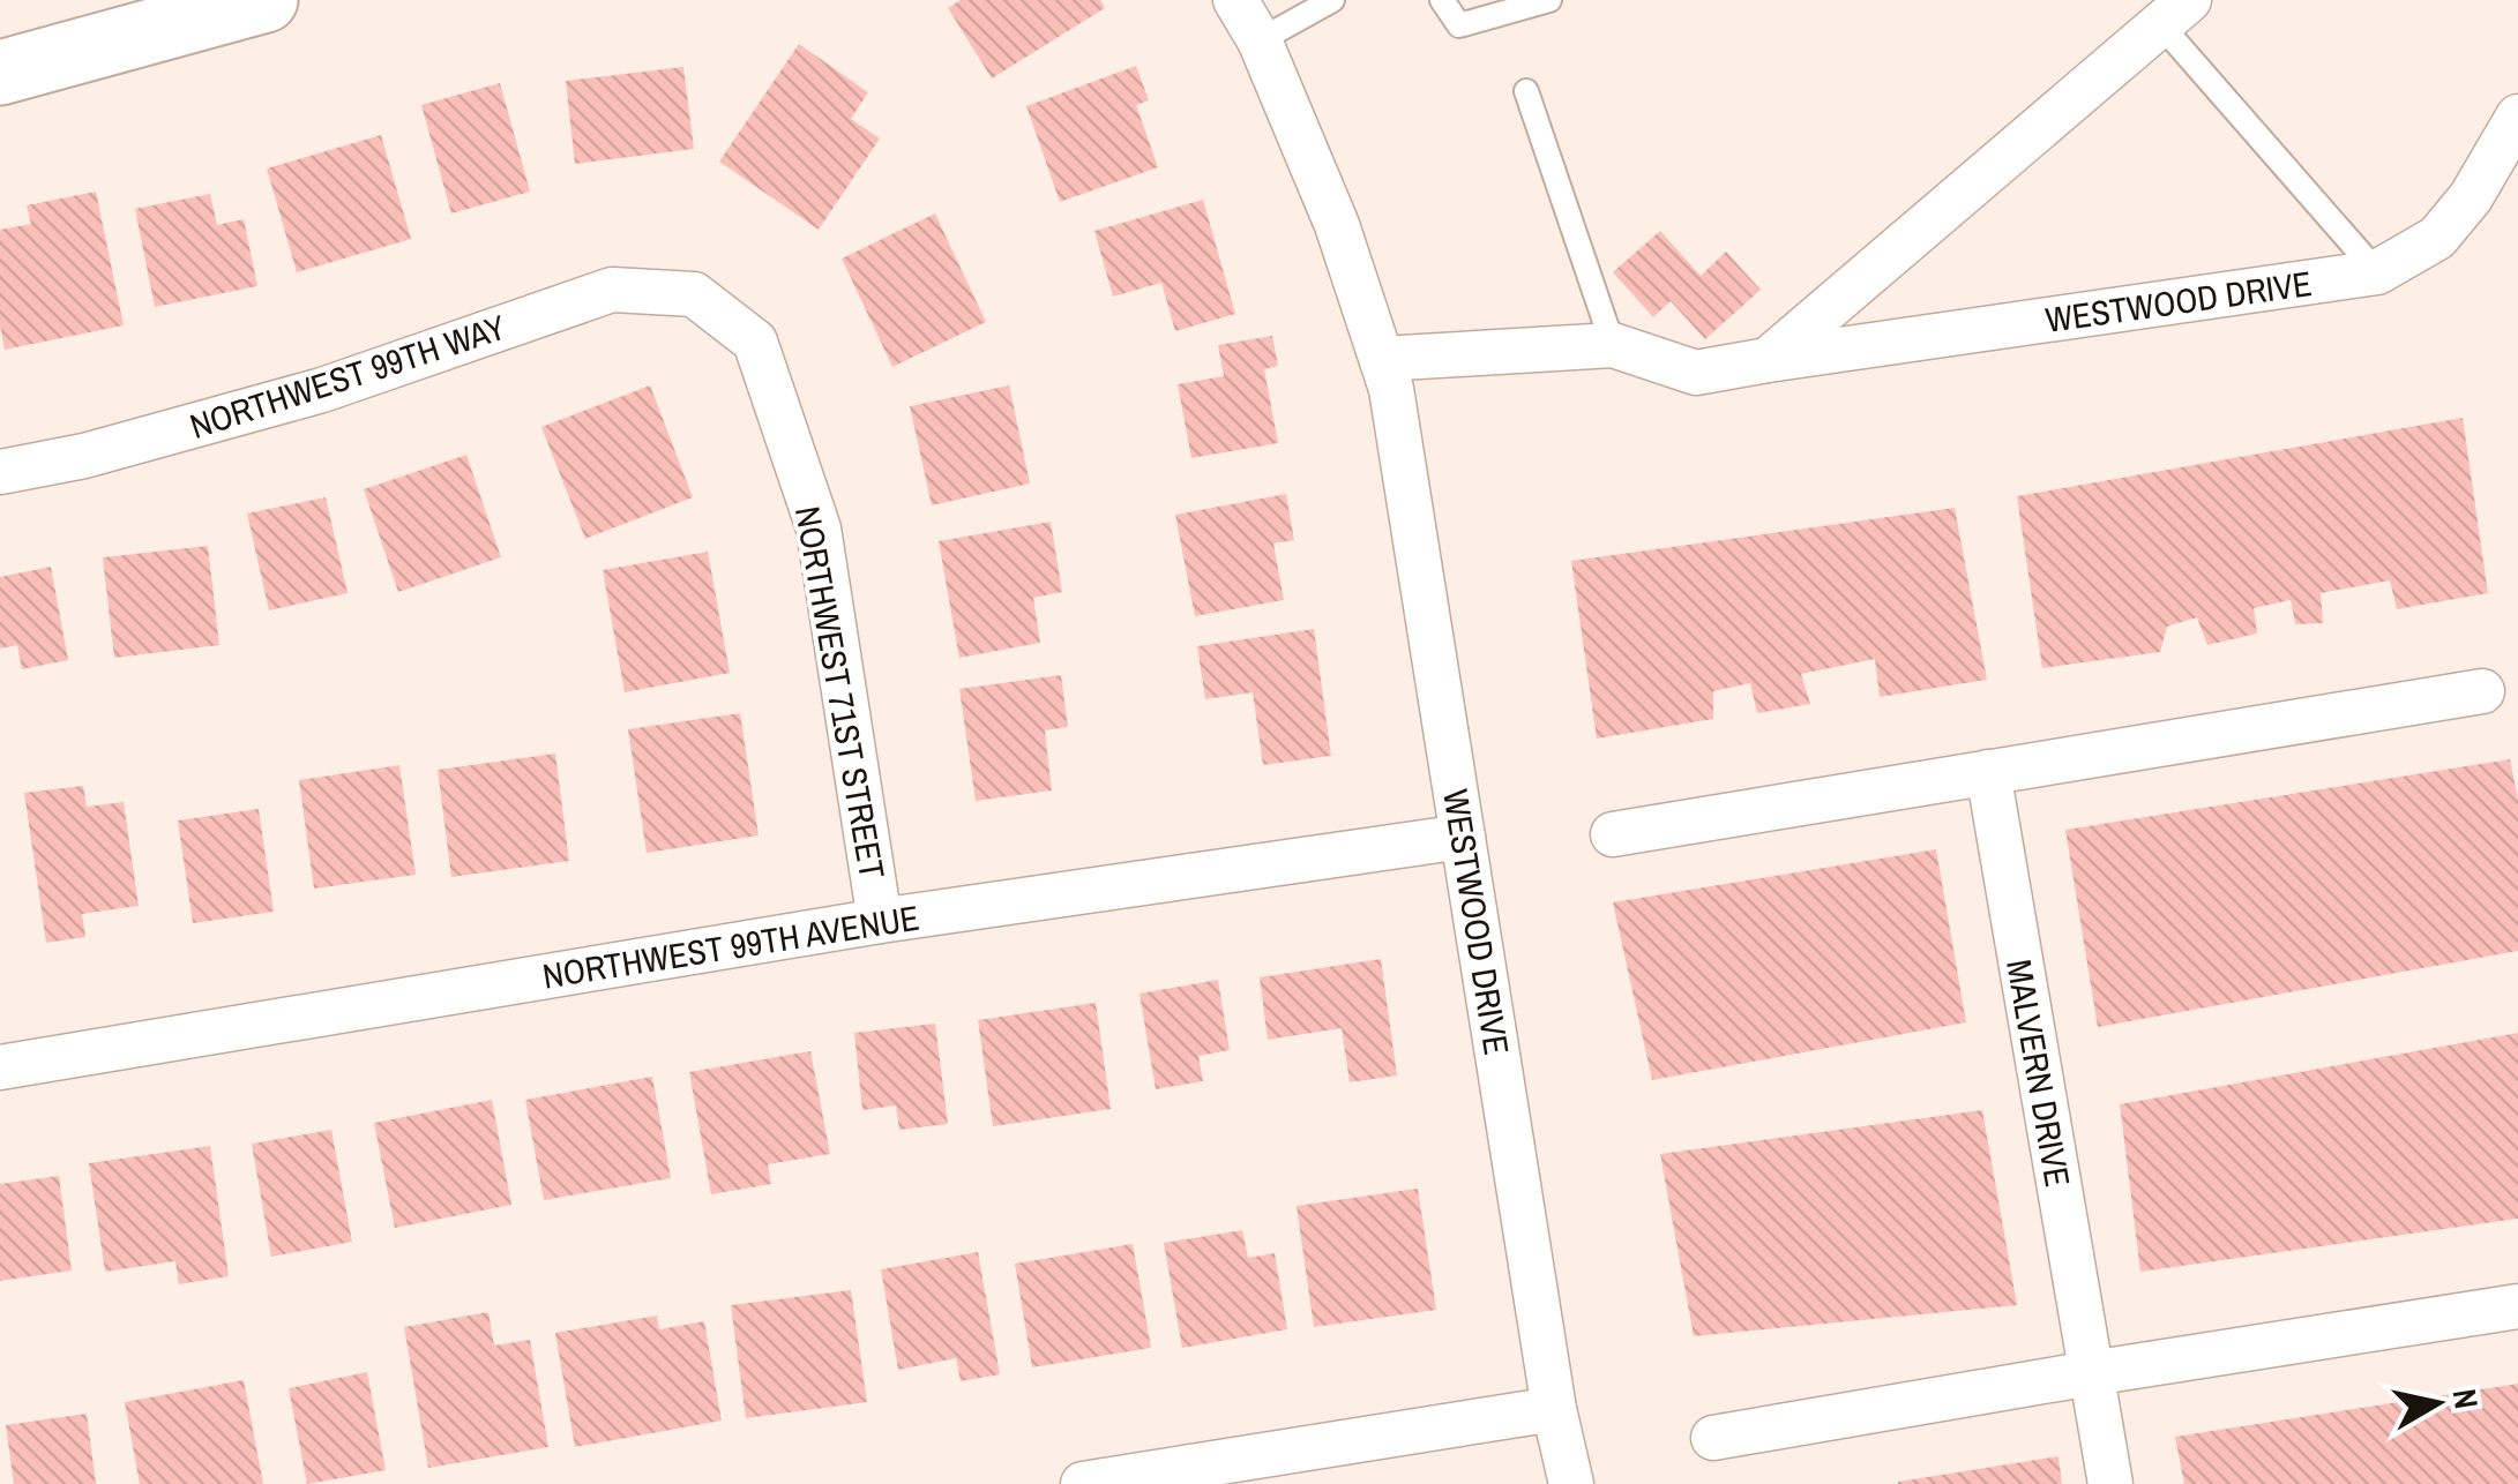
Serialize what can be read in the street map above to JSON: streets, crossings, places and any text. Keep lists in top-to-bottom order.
{
  "streets": {
    "street": [
      "WESTWOOD DRIVE",
      "NORTHWEST 99TH WAY",
      "NORTHWEST 71ST STREET",
      "NORTHWEST 99TH AVENUE",
      "MALVERN DRIVE"
    ]
  },
  "crossings": [
    ["WESTWOOD DRIVE", "NORTHWEST 99TH AVENUE"],
    ["NORTHWEST 99TH WAY", "NORTHWEST 71ST STREET"],
    ["NORTHWEST 71ST STREET", "NORTHWEST 99TH AVENUE"]
  ],
  "north": "right"
}
